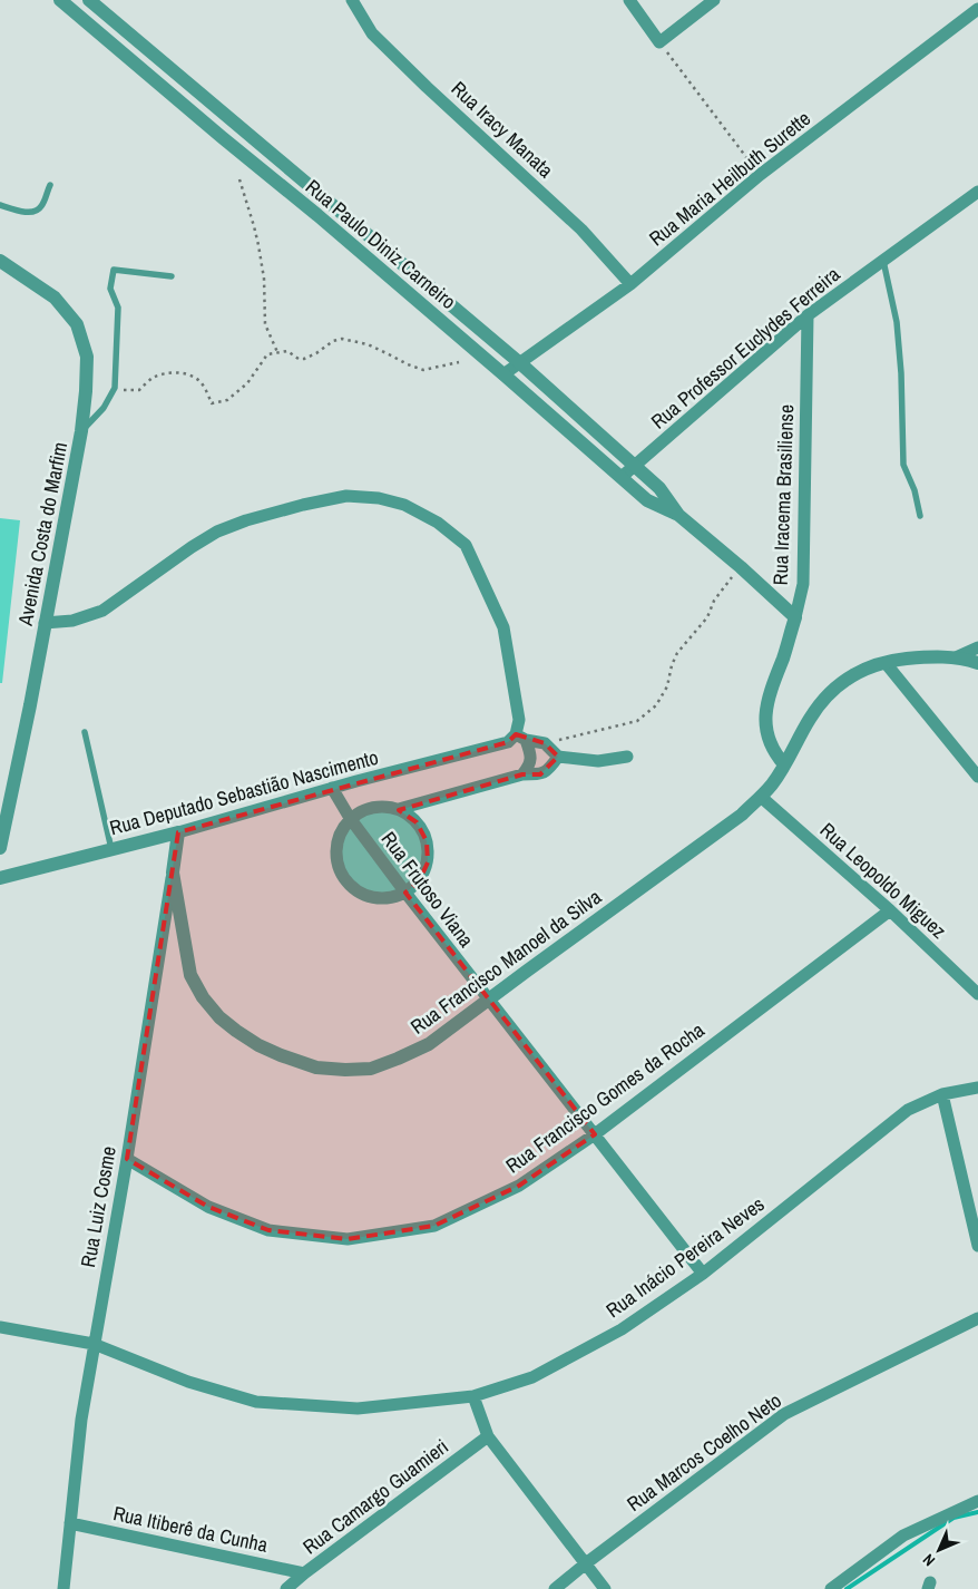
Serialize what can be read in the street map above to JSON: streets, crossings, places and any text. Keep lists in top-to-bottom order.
{
  "streets": {
    "street": [
      "Rua Iracy Manata",
      "Rua Maria Heilbuth Surette",
      "Rua Paulo Diniz Carneiro",
      "Rua Professor Euclydes Ferreira",
      "Rua Iracema Brasiliense",
      "Avenida Costa do Marfim",
      "Rua Deputado Sebastião Nascimento",
      "Rua Leopoldo Miguez",
      "Rua Frutoso Viana",
      "Rua Francisco Manoel da Silva",
      "Rua Francisco Gomes da Rocha",
      "Rua Luiz Cosme",
      "Rua Inácio Pereira Neves",
      "Rua Marcos Coelho Neto",
      "Rua Camargo Guamieri",
      "Rua Itiberê da Cunha"
    ]
  },
  "crossings": [
    ["Rua Iracy Manata", "Rua Maria Heilbuth Surette"],
    ["Rua Maria Heilbuth Surette", "Rua Paulo Diniz Carneiro"],
    ["Rua Paulo Diniz Carneiro", "Rua Professor Euclydes Ferreira"],
    ["Rua Paulo Diniz Carneiro", "Rua Iracema Brasiliense"],
    ["Rua Professor Euclydes Ferreira", "Rua Iracema Brasiliense"],
    ["Rua Iracema Brasiliense", "Rua Francisco Manoel da Silva"],
    ["Rua Deputado Sebastião Nascimento", "Rua Frutoso Viana"],
    ["Rua Deputado Sebastião Nascimento", "Rua Luiz Cosme"],
    ["Rua Leopoldo Miguez", "Rua Francisco Manoel da Silva"],
    ["Rua Leopoldo Miguez", "Rua Francisco Gomes da Rocha"],
    ["Rua Frutoso Viana", "Rua Francisco Manoel da Silva"],
    ["Rua Frutoso Viana", "Rua Francisco Gomes da Rocha"],
    ["Rua Frutoso Viana", "Rua Inácio Pereira Neves"],
    ["Rua Francisco Manoel da Silva", "Rua Luiz Cosme"],
    ["Rua Francisco Gomes da Rocha", "Rua Luiz Cosme"],
    ["Rua Luiz Cosme", "Rua Inácio Pereira Neves"],
    ["Rua Luiz Cosme", "Rua Itiberê da Cunha"],
    ["Rua Camargo Guamieri", "Rua Itiberê da Cunha"]
  ],
  "north": "bottom left"
}
